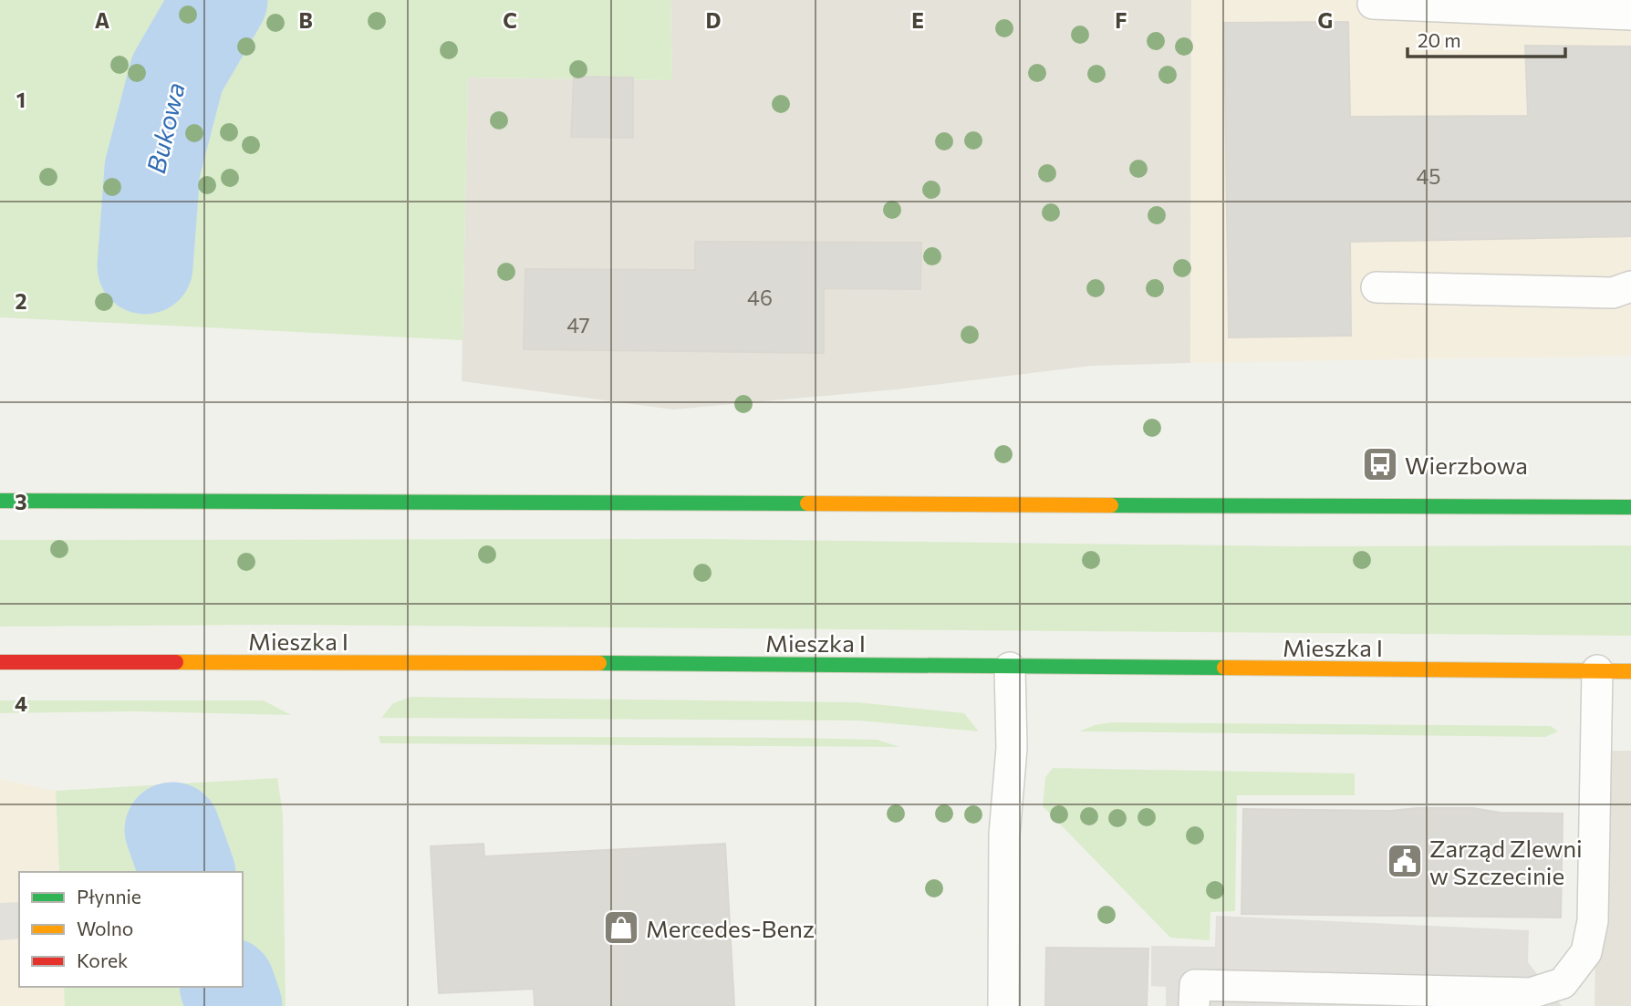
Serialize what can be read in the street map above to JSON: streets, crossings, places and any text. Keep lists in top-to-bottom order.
{
  "streets": {
    "main road": ["Mieszka I"]
  },
  "water": ["Bukowa"],
  "places": {
    "bus stop": ["Wierzbowa"],
    "public building": ["Zarząd Zlewni w Szczecinie"],
    "shop": ["Mercedes-Benz"]
  },
  "house_numbers": ["45", "46", "47"],
  "legend": ["Płynnie", "Wolno", "Korek"],
  "scale_bar": "20 m",
  "grid": {
    "columns": [
      "A",
      "B",
      "C",
      "D",
      "E",
      "F",
      "G"
    ],
    "rows": [
      "1",
      "2",
      "3",
      "4"
    ]
  }
}
